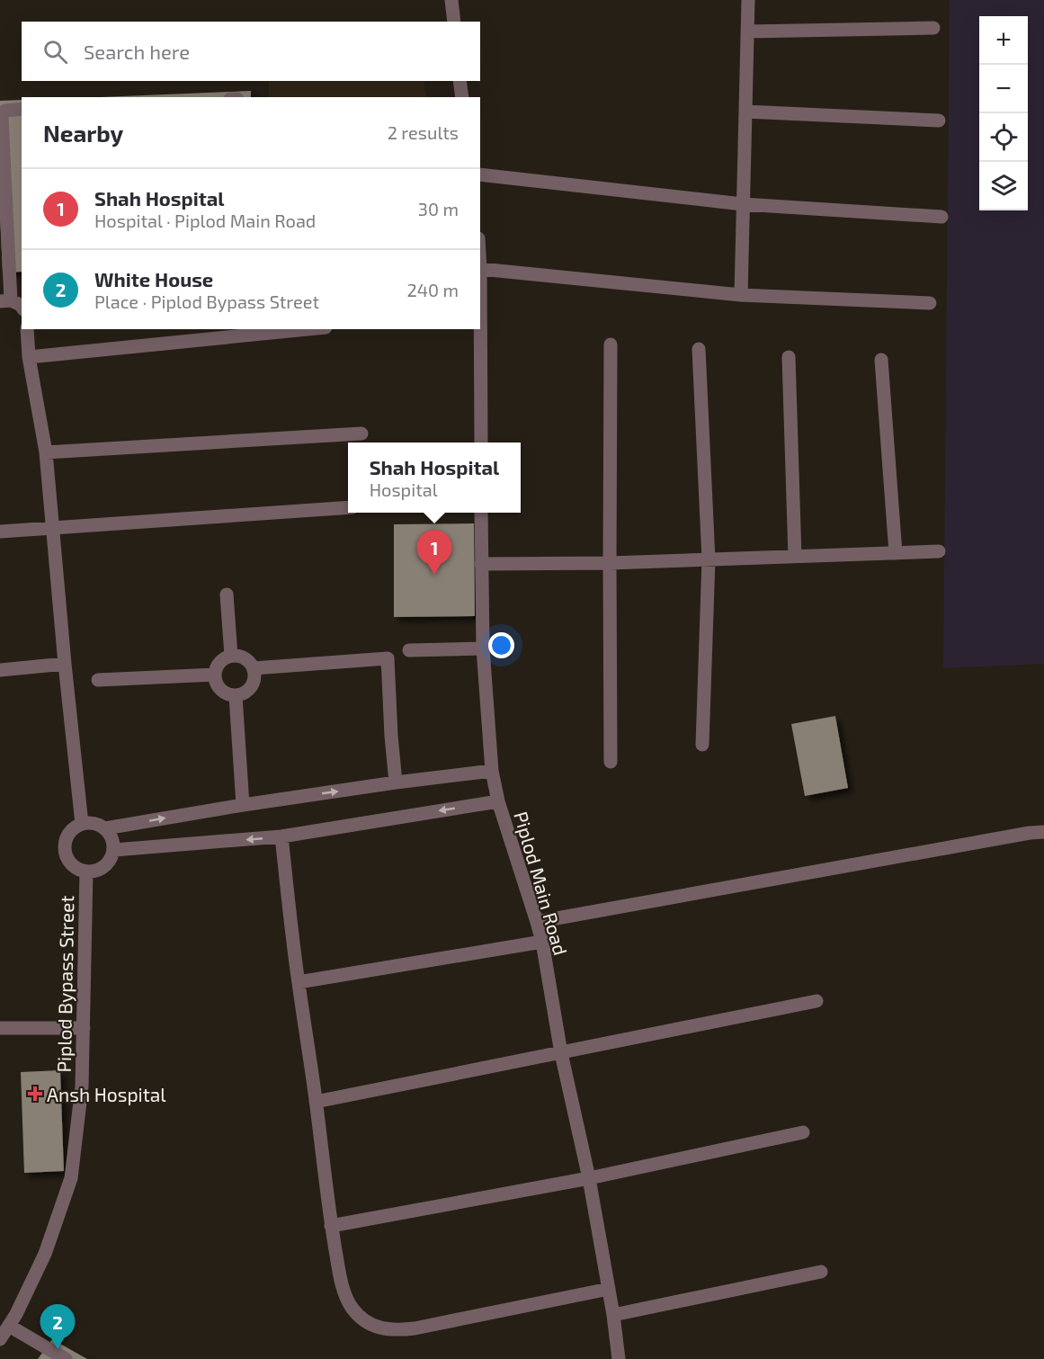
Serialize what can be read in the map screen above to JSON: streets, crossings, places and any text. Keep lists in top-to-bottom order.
{
  "streets": {
    "street": ["Piplod Main Road", "Piplod Bypass Street"]
  },
  "places": {
    "health": ["Ansh Hospital"]
  },
  "page": {
    "map_buttons": ["+", "−"],
    "search": "Search here",
    "heading": ["Nearby", "2 results"],
    "list": [
      {
        "mark": "1",
        "name": "Shah Hospital",
        "note": "Hospital · Piplod Main Road",
        "value": "30 m"
      },
      {
        "mark": "2",
        "name": "White House",
        "note": "Place · Piplod Bypass Street",
        "value": "240 m"
      }
    ],
    "popup": ["Shah Hospital", "Hospital"],
    "pins": ["1", "2"]
  }
}
